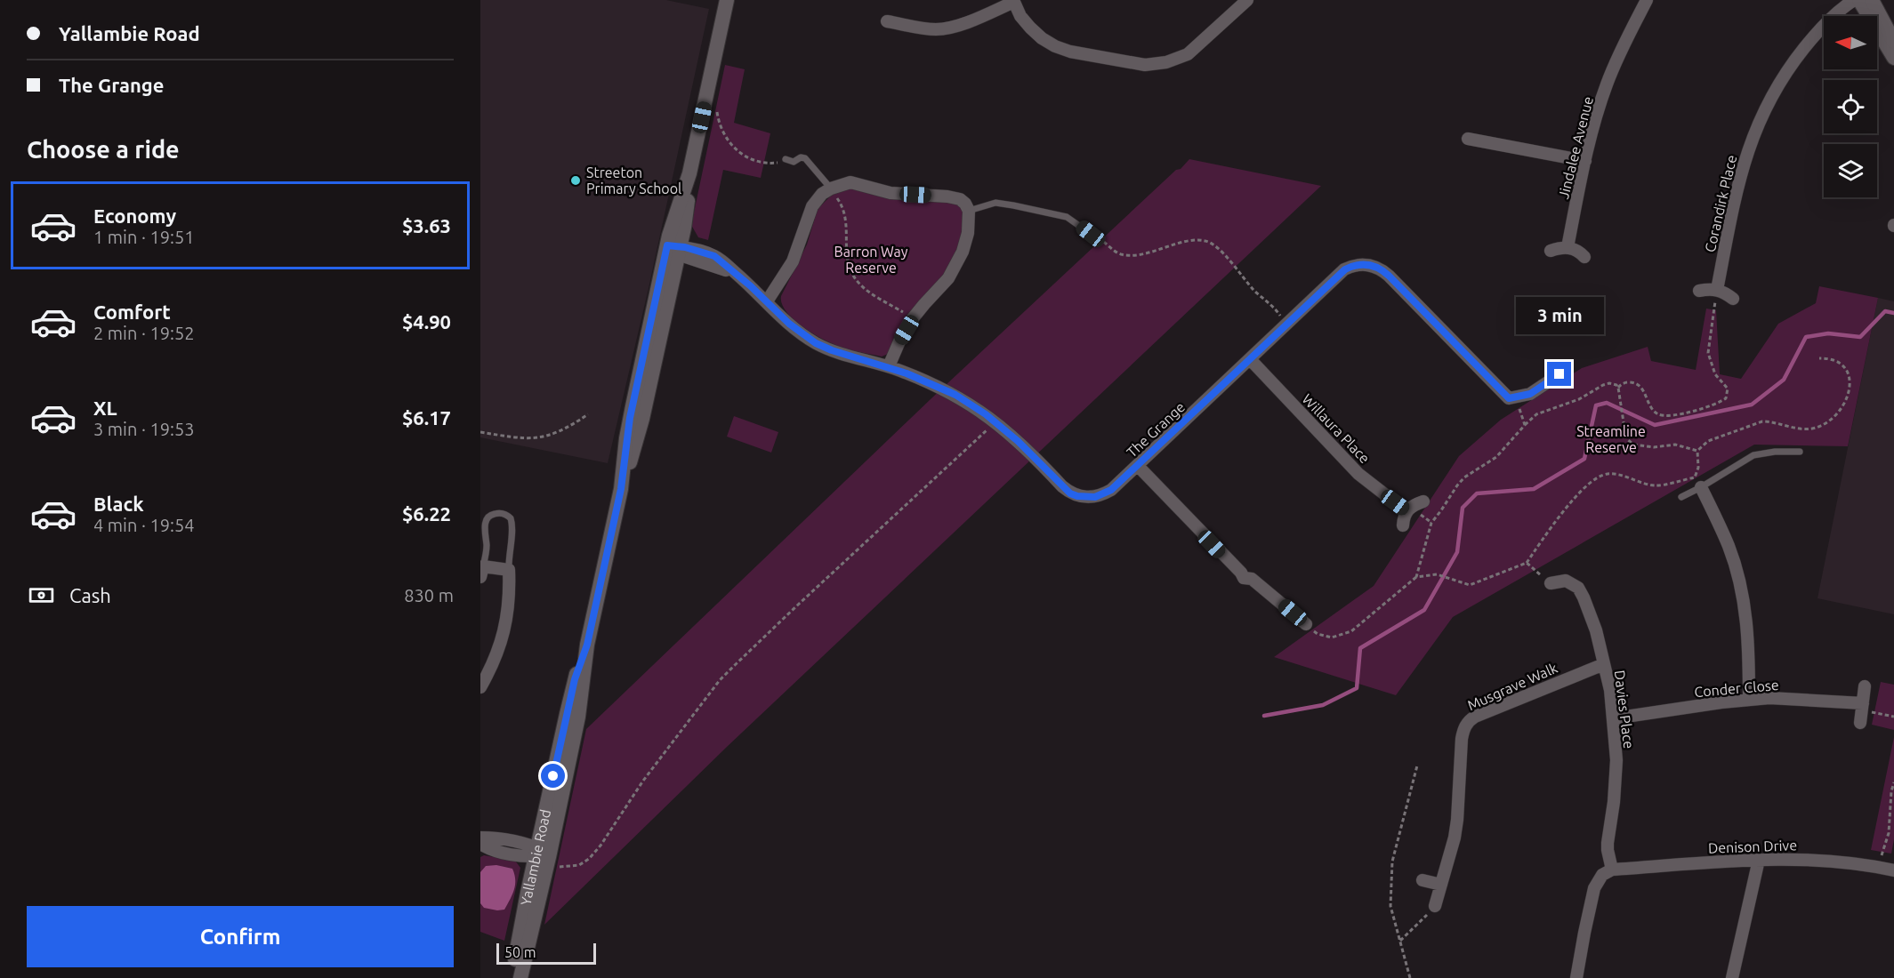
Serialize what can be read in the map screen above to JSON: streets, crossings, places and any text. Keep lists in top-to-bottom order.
{
  "streets": {
    "street": [
      "Jindalee Avenue",
      "Corandirk Place",
      "Willaura Place",
      "The Grange",
      "Musgrave Walk",
      "Conder Close",
      "Davies Place",
      "Denison Drive",
      "Yallambie Road"
    ]
  },
  "crossings": [
    ["Willaura Place", "The Grange"],
    ["The Grange", "Yallambie Road"],
    ["Musgrave Walk", "Davies Place"],
    ["Conder Close", "Davies Place"],
    ["Davies Place", "Denison Drive"]
  ],
  "parks": ["Barron Way Reserve", "Streamline Reserve"],
  "places": ["Streeton Primary School"],
  "scale_bar": "50 m",
  "north": "left",
  "page": {
    "banner": ["Yallambie Road", "The Grange"],
    "heading": "Choose a ride",
    "list": [
      {
        "name": "Economy",
        "note": "1 min · 19:51",
        "value": "$3.63"
      },
      {
        "name": "Comfort",
        "note": "2 min · 19:52",
        "value": "$4.90"
      },
      {
        "name": "XL",
        "note": "3 min · 19:53",
        "value": "$6.17"
      },
      {
        "name": "Black",
        "note": "4 min · 19:54",
        "value": "$6.22"
      }
    ],
    "bubble": "3 min",
    "pay": ["Cash", "830 m"],
    "buttons": "Confirm",
    "scale": "50 m"
  }
}
